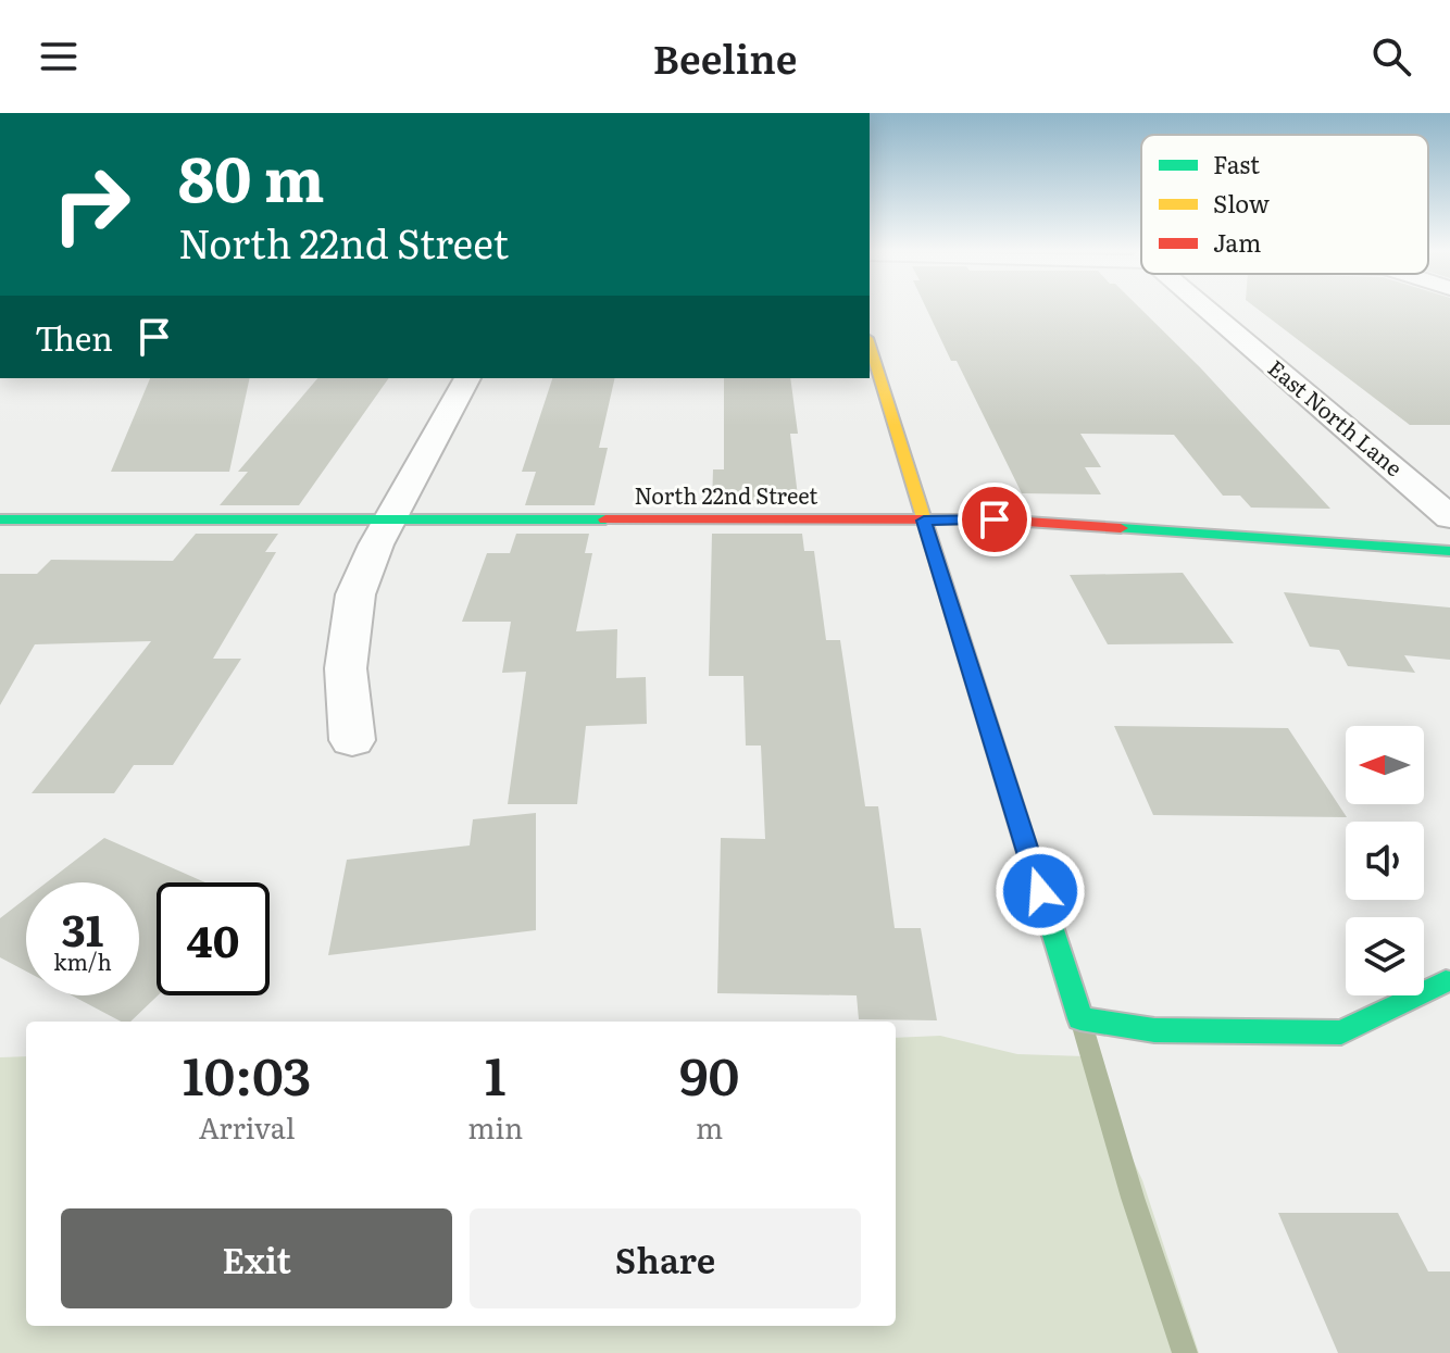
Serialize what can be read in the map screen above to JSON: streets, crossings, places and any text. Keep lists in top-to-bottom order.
{
  "streets": {
    "street": ["East North Lane", "North 22nd Street"]
  },
  "legend": ["Fast", "Slow", "Jam"],
  "north": "left",
  "page": {
    "header": "Beeline",
    "turn": ["80 m", "North 22nd Street"],
    "then": "Then",
    "speed": "31 km/h",
    "limit": "40",
    "eta": [
      "10:03",
      "Arrival",
      "1",
      "min",
      "90",
      "m"
    ],
    "buttons": ["Exit", "Share"]
  }
}
